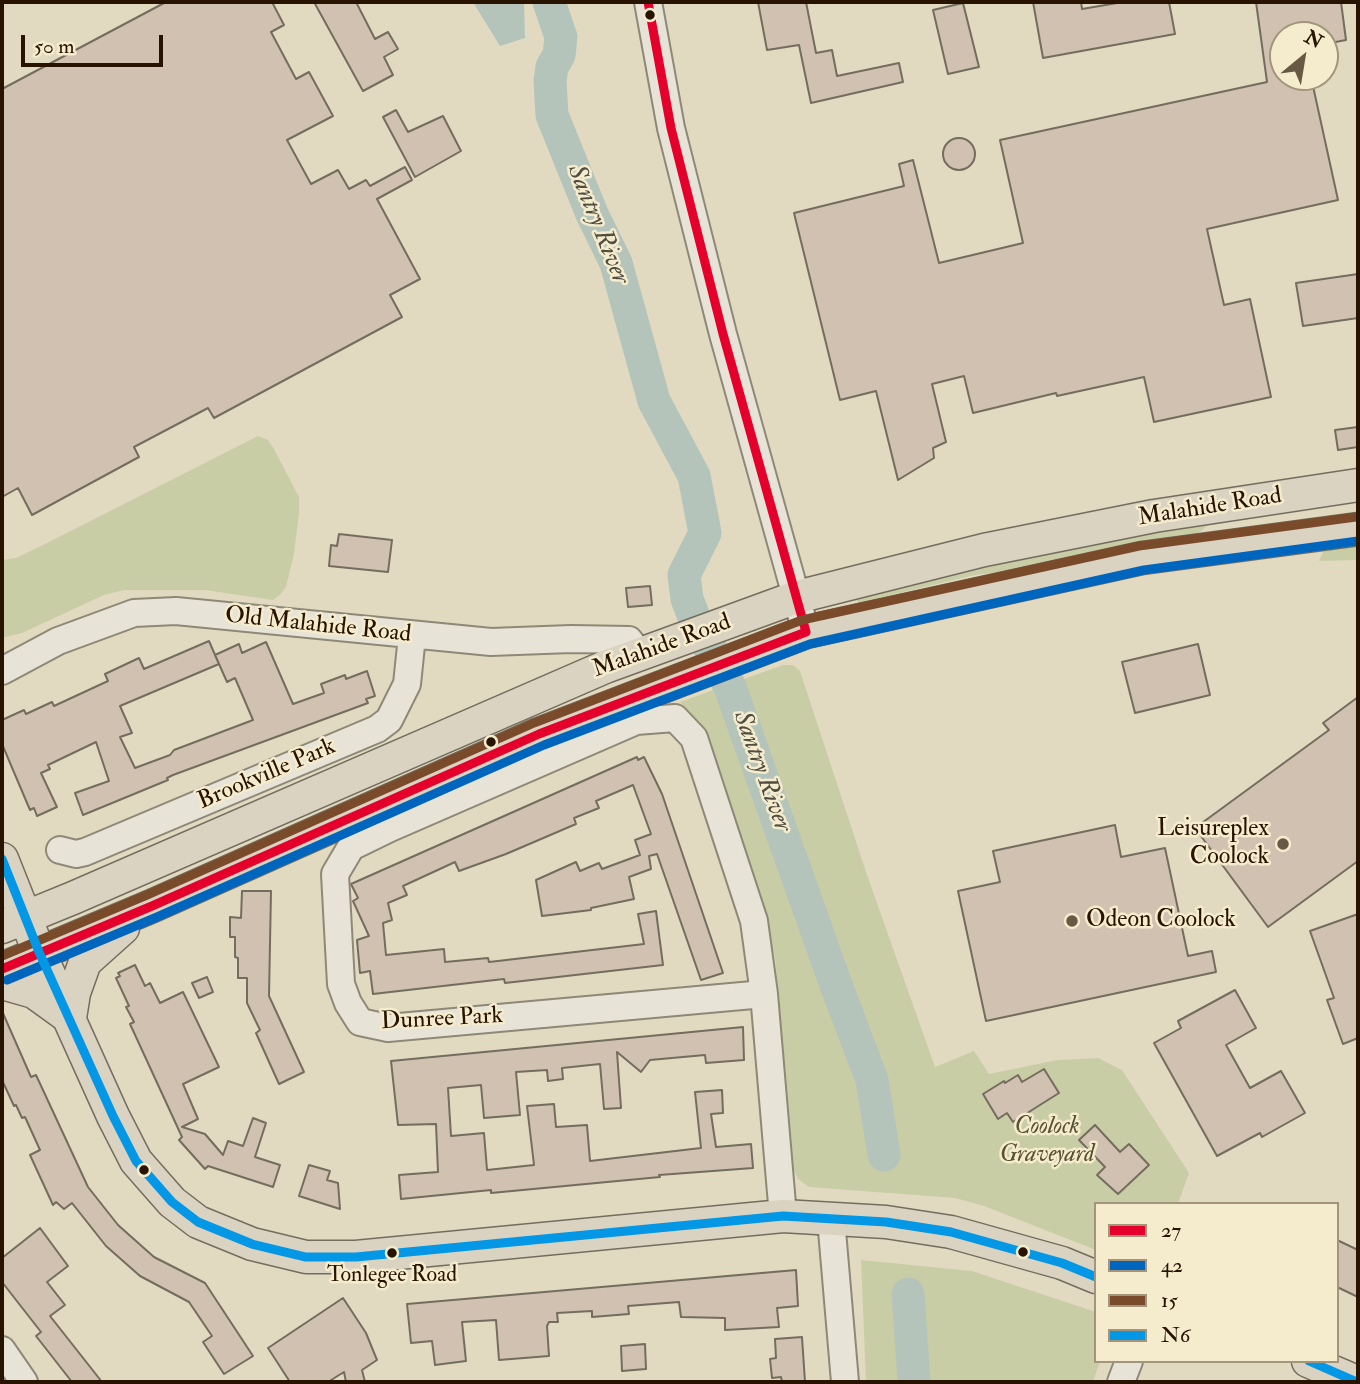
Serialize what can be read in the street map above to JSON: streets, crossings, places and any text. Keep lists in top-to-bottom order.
{
  "streets": {
    "main road": ["Malahide Road"],
    "street": ["Old Malahide Road", "Brookville Park", "Dunree Park"]
  },
  "crossings": [
    ["Malahide Road", "Old Malahide Road"],
    ["Old Malahide Road", "Brookville Park"]
  ],
  "water": ["Santry River"],
  "parks": ["Coolock Graveyard"],
  "places": ["Leisureplex Coolock", "Odeon Coolock", "Tonlegee Road"],
  "lines": [
    "transit line 27",
    "transit line 15",
    "transit line 42",
    "transit line N6"
  ],
  "legend": [
    "27",
    "42",
    "15",
    "N6"
  ],
  "scale_bar": "50 m",
  "north": "top right"
}
